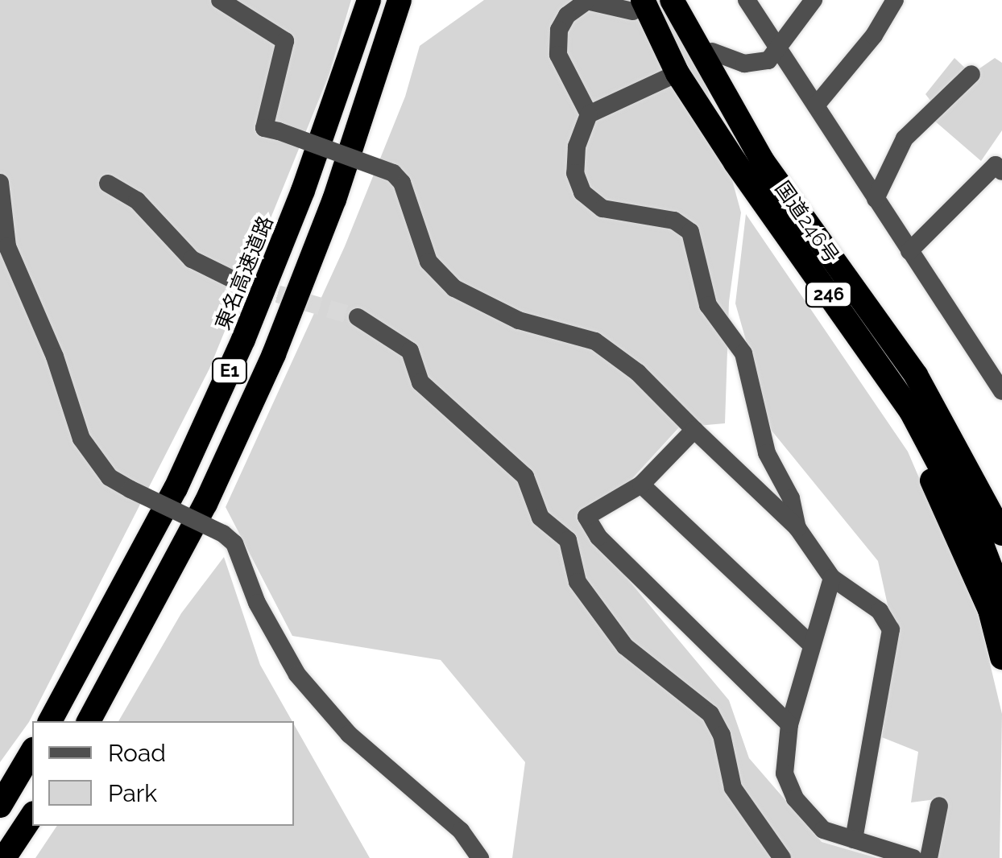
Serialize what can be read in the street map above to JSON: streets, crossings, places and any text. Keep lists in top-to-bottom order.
{
  "streets": {
    "highway": [
      "国道246号",
      "東名高速道路",
      "246",
      "E1"
    ]
  },
  "legend": ["Road", "Park"]
}
